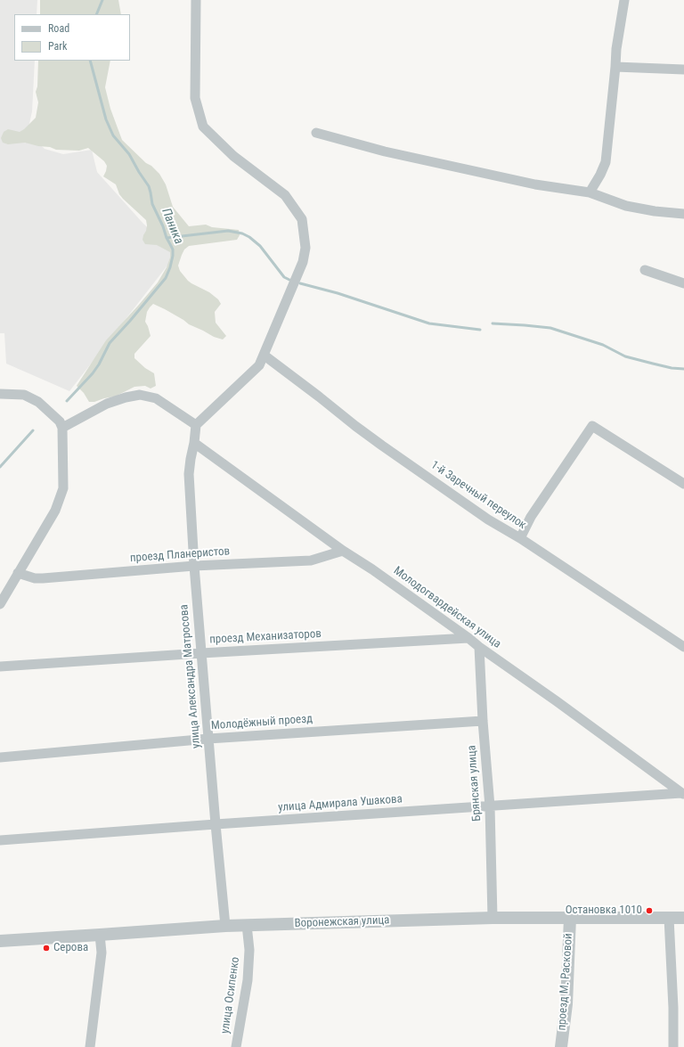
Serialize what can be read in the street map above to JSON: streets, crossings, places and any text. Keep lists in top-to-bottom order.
{
  "streets": {
    "street": [
      "1-й Заречный переулок",
      "проезд Планеристов",
      "Молодогвардейская улица",
      "проезд Механизаторов",
      "улица Александра Матросова",
      "Молодёжный проезд",
      "Брянская улица",
      "улица Адмирала Ушакова",
      "Воронежская улица",
      "проезд М. Расковой",
      "улица Осипенко"
    ]
  },
  "crossings": [
    ["проезд Планеристов", "Молодогвардейская улица"],
    ["проезд Планеристов", "улица Александра Матросова"],
    ["Молодогвардейская улица", "проезд Механизаторов"],
    ["Молодогвардейская улица", "улица Александра Матросова"],
    ["Молодогвардейская улица", "Брянская улица"],
    ["Молодогвардейская улица", "улица Адмирала Ушакова"],
    ["проезд Механизаторов", "улица Александра Матросова"],
    ["улица Александра Матросова", "Молодёжный проезд"],
    ["улица Александра Матросова", "улица Адмирала Ушакова"],
    ["улица Александра Матросова", "Воронежская улица"],
    ["Молодёжный проезд", "Брянская улица"],
    ["Брянская улица", "улица Адмирала Ушакова"],
    ["Брянская улица", "Воронежская улица"],
    ["Воронежская улица", "проезд М. Расковой"],
    ["Воронежская улица", "улица Осипенко"]
  ],
  "water": ["Паника"],
  "places": ["Остановка 1010", "Серова"],
  "legend": ["Road", "Park"]
}
